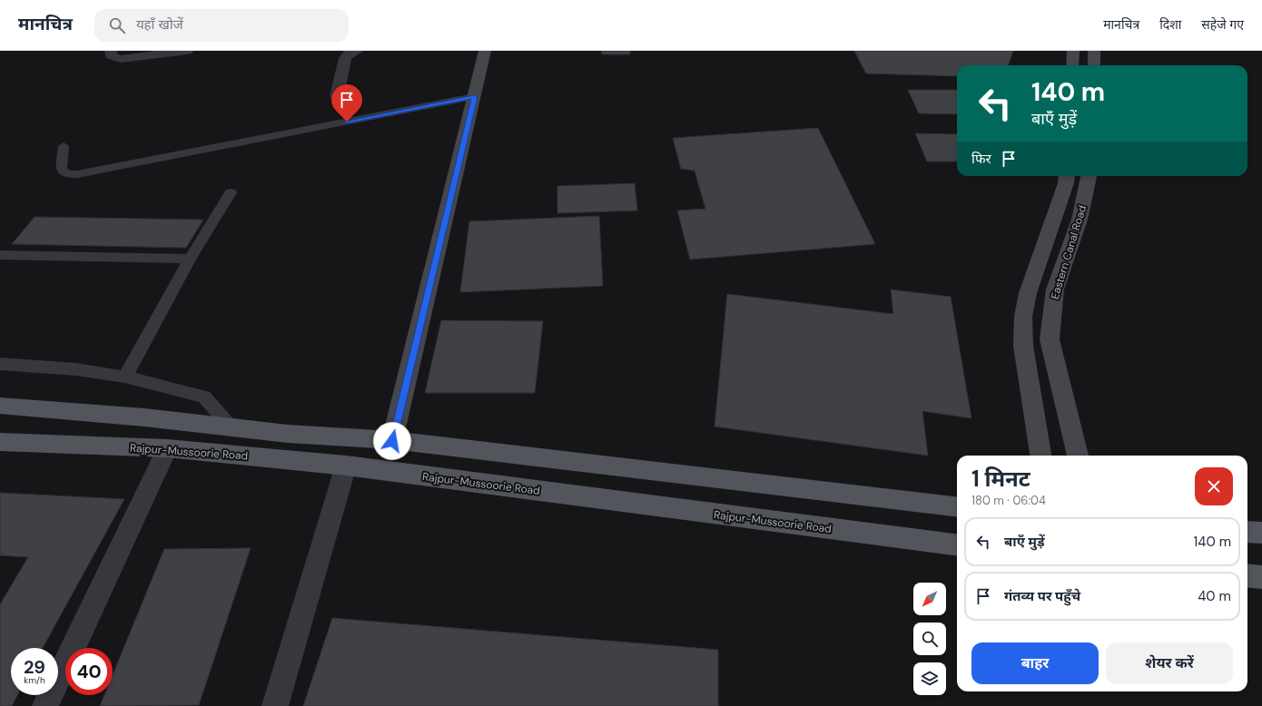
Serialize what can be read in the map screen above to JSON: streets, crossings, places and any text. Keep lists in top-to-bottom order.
{
  "streets": {
    "main road": ["Eastern Canal Road", "Rajpur-Mussoorie Road"]
  },
  "north": "bottom left",
  "page": {
    "header": "मानचित्र",
    "search": "यहाँ खोजें",
    "nav": ["मानचित्र", "दिशा", "सहेजे गए"],
    "turn": ["140 m", "बाएँ मुड़ें"],
    "then": "फिर",
    "heading": ["1 मिनट", "180 m · 06:04"],
    "list": [
      {
        "name": "बाएँ मुड़ें",
        "value": "140 m"
      },
      {
        "name": "गंतव्य पर पहुँचे",
        "value": "40 m"
      }
    ],
    "buttons": ["बाहर", "शेयर करें"],
    "speed": "29 km/h",
    "limit": "40"
  }
}
